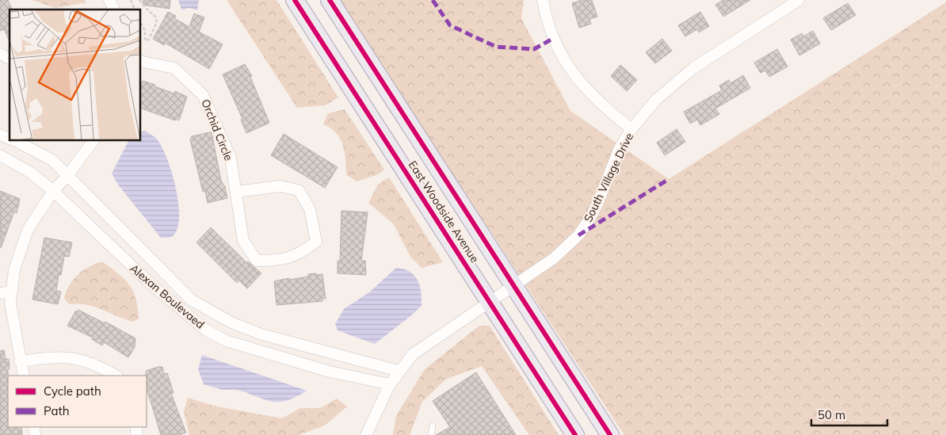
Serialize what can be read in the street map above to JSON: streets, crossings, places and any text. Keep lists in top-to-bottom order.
{
  "streets": {
    "main road": ["East Woodside Avenue"],
    "street": ["Orchid Circle", "South Village Drive", "Alexan Boulevaed"]
  },
  "crossings": [
    ["South Village Drive", "East Woodside Avenue"],
    ["South Village Drive", "Alexan Boulevaed"]
  ],
  "legend": ["Cycle path", "Path"],
  "scale_bar": "50 m"
}
